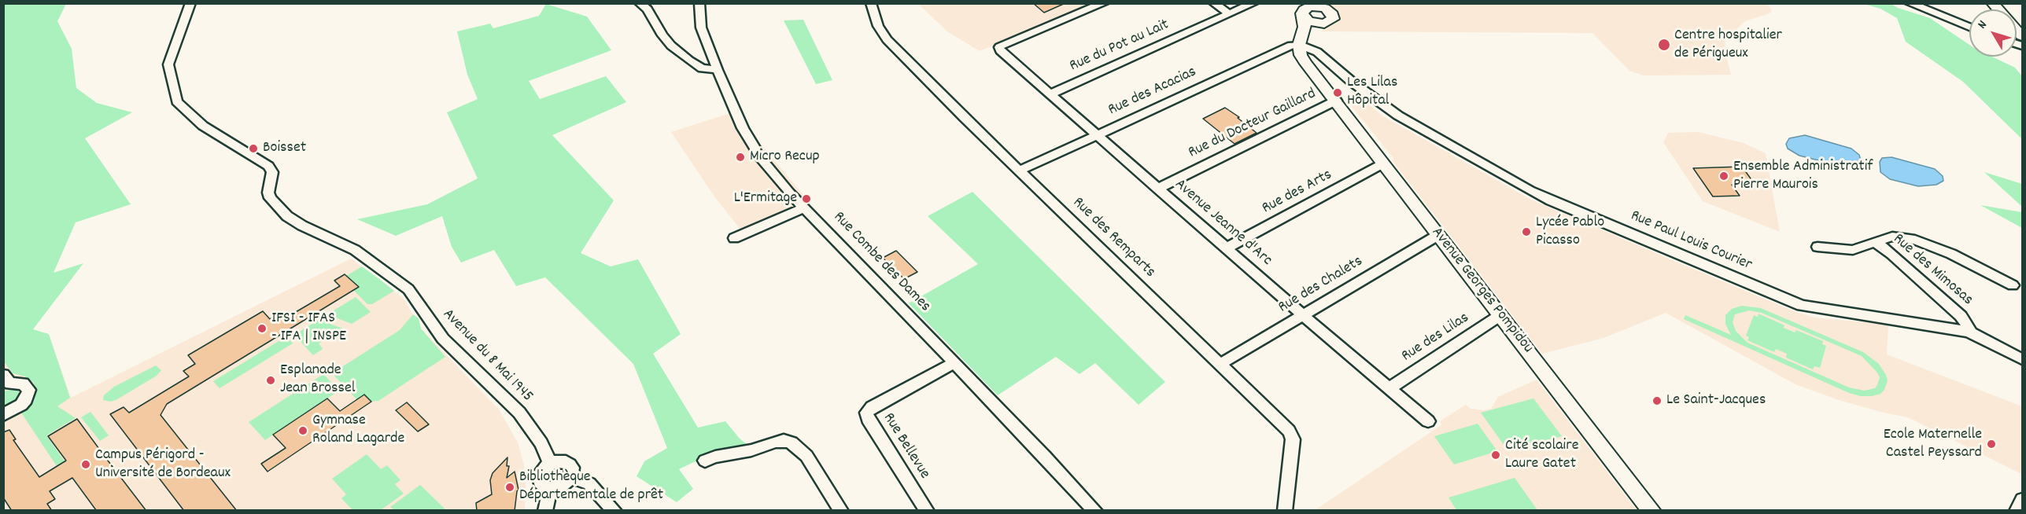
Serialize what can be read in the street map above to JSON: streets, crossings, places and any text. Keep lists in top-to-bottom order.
{
  "streets": {
    "main road": ["Avenue Georges Pompidou"],
    "street": [
      "Rue du Pot au Lait",
      "Rue des Acacias",
      "Rue du Docteur Gaillard",
      "Rue des Arts",
      "Avenue Jeanne d'Arc",
      "Rue des Remparts",
      "Rue Paul Louis Courier",
      "Rue Combe des Dames",
      "Rue des Mimosas",
      "Rue des Chalets",
      "Rue des Lilas",
      "Avenue du 8 Mai 1945",
      "Rue Bellevue"
    ]
  },
  "crossings": [
    ["Rue du Pot au Lait", "Avenue Jeanne d'Arc"],
    ["Rue des Acacias", "Avenue Jeanne d'Arc"],
    ["Rue des Acacias", "Rue des Remparts"],
    ["Rue des Acacias", "Rue Paul Louis Courier"],
    ["Rue des Acacias", "Avenue Georges Pompidou"],
    ["Rue du Docteur Gaillard", "Avenue Jeanne d'Arc"],
    ["Rue du Docteur Gaillard", "Avenue Georges Pompidou"],
    ["Rue des Arts", "Avenue Jeanne d'Arc"],
    ["Rue des Arts", "Avenue Georges Pompidou"],
    ["Avenue Jeanne d'Arc", "Rue des Chalets"],
    ["Avenue Jeanne d'Arc", "Rue des Lilas"],
    ["Rue des Remparts", "Rue des Chalets"],
    ["Rue Paul Louis Courier", "Rue des Mimosas"],
    ["Rue Paul Louis Courier", "Avenue Georges Pompidou"],
    ["Rue Combe des Dames", "Rue Bellevue"],
    ["Rue des Chalets", "Avenue Georges Pompidou"],
    ["Avenue Georges Pompidou", "Rue des Lilas"]
  ],
  "places": [
    "Centre hospitalier de Périgueux",
    "Les Lilas Hôpital",
    "Boisset",
    "Micro Recup",
    "Ensemble Administratif Pierre Maurois",
    "L'Ermitage",
    "Lycée Pablo Picasso",
    "IFSI - IFAS - IFA | INSPE",
    "Esplanade Jean Brossel",
    "Le Saint-Jacques",
    "Gymnase Roland Lagarde",
    "Ecole Maternelle Castel Peyssard",
    "Cité scolaire Laure Gatet",
    "Campus Périgord - Université de Bordeaux",
    "Bibliothèque Départementale de prêt"
  ],
  "north": "top left"
}
